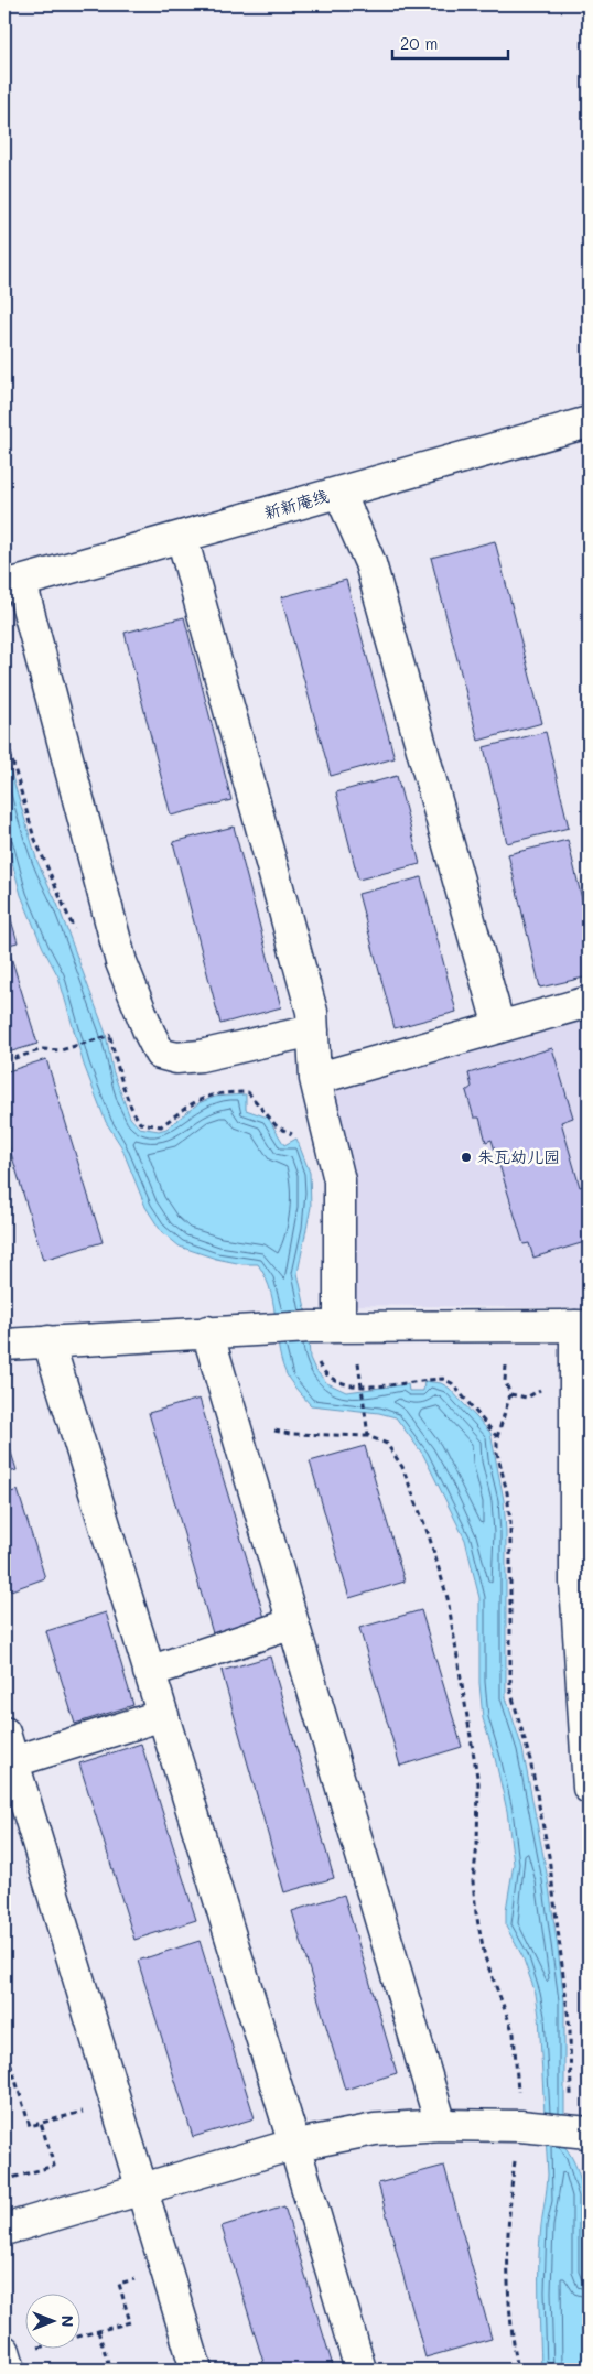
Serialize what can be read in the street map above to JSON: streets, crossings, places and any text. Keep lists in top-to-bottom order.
{
  "streets": {
    "street": ["新新庵线"]
  },
  "places": ["朱瓦幼儿园"],
  "scale_bar": "20 m",
  "north": "right"
}
